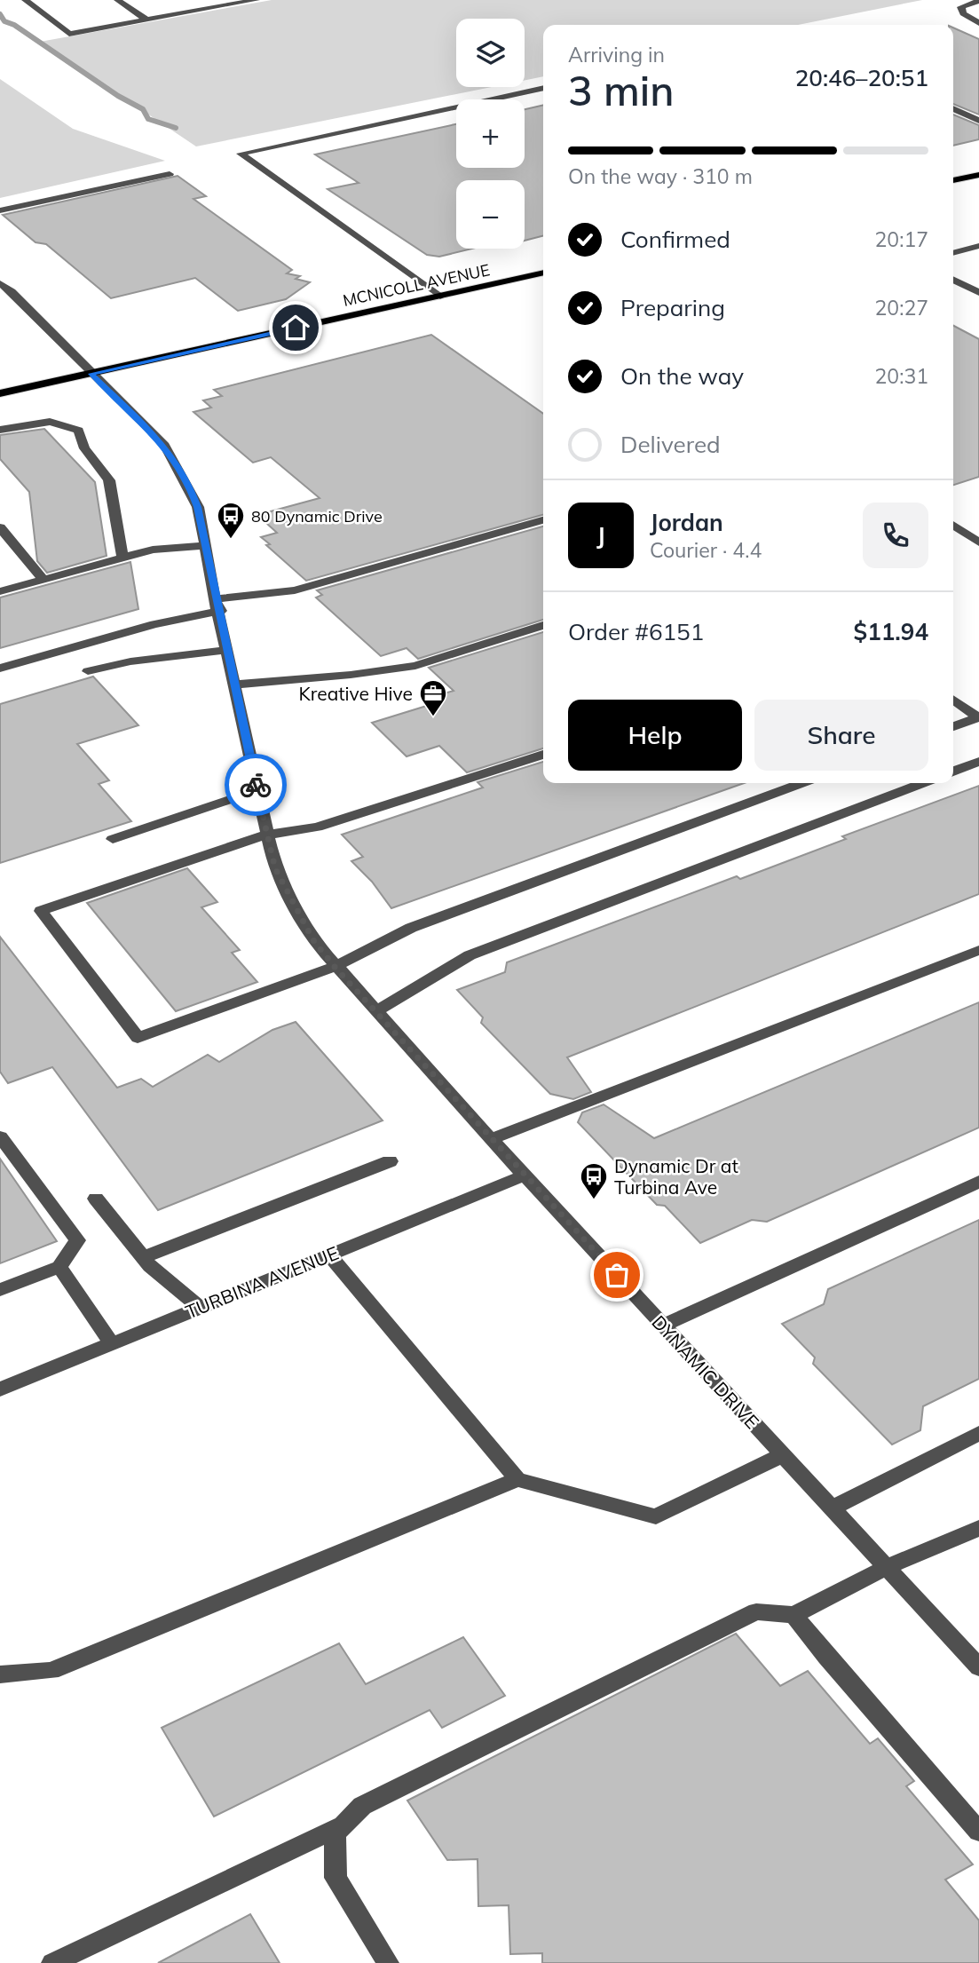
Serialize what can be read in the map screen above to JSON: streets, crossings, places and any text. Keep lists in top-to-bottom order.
{
  "streets": {
    "main road": ["MCNICOLL AVENUE"],
    "street": ["TURBINA AVENUE", "DYNAMIC DRIVE"]
  },
  "crossings": [
    ["MCNICOLL AVENUE", "DYNAMIC DRIVE"],
    ["TURBINA AVENUE", "DYNAMIC DRIVE"]
  ],
  "places": {
    "bus stop": ["80 Dynamic Drive", "Dynamic Dr at Turbina Ave"],
    "office": ["Kreative Hive"]
  },
  "page": {
    "map_buttons": ["+", "−"],
    "heading": ["3 min", "Arriving in", "20:46–20:51"],
    "panel": [
      "Jordan",
      "Courier · 4.4",
      "Order #6151",
      "$11.94"
    ],
    "bar": "On the way · 310 m",
    "list": [
      ["Confirmed", "20:17"],
      ["Preparing", "20:27"],
      ["On the way", "20:31"],
      "Delivered"
    ],
    "round": "J",
    "buttons": ["Help", "Share"]
  }
}
